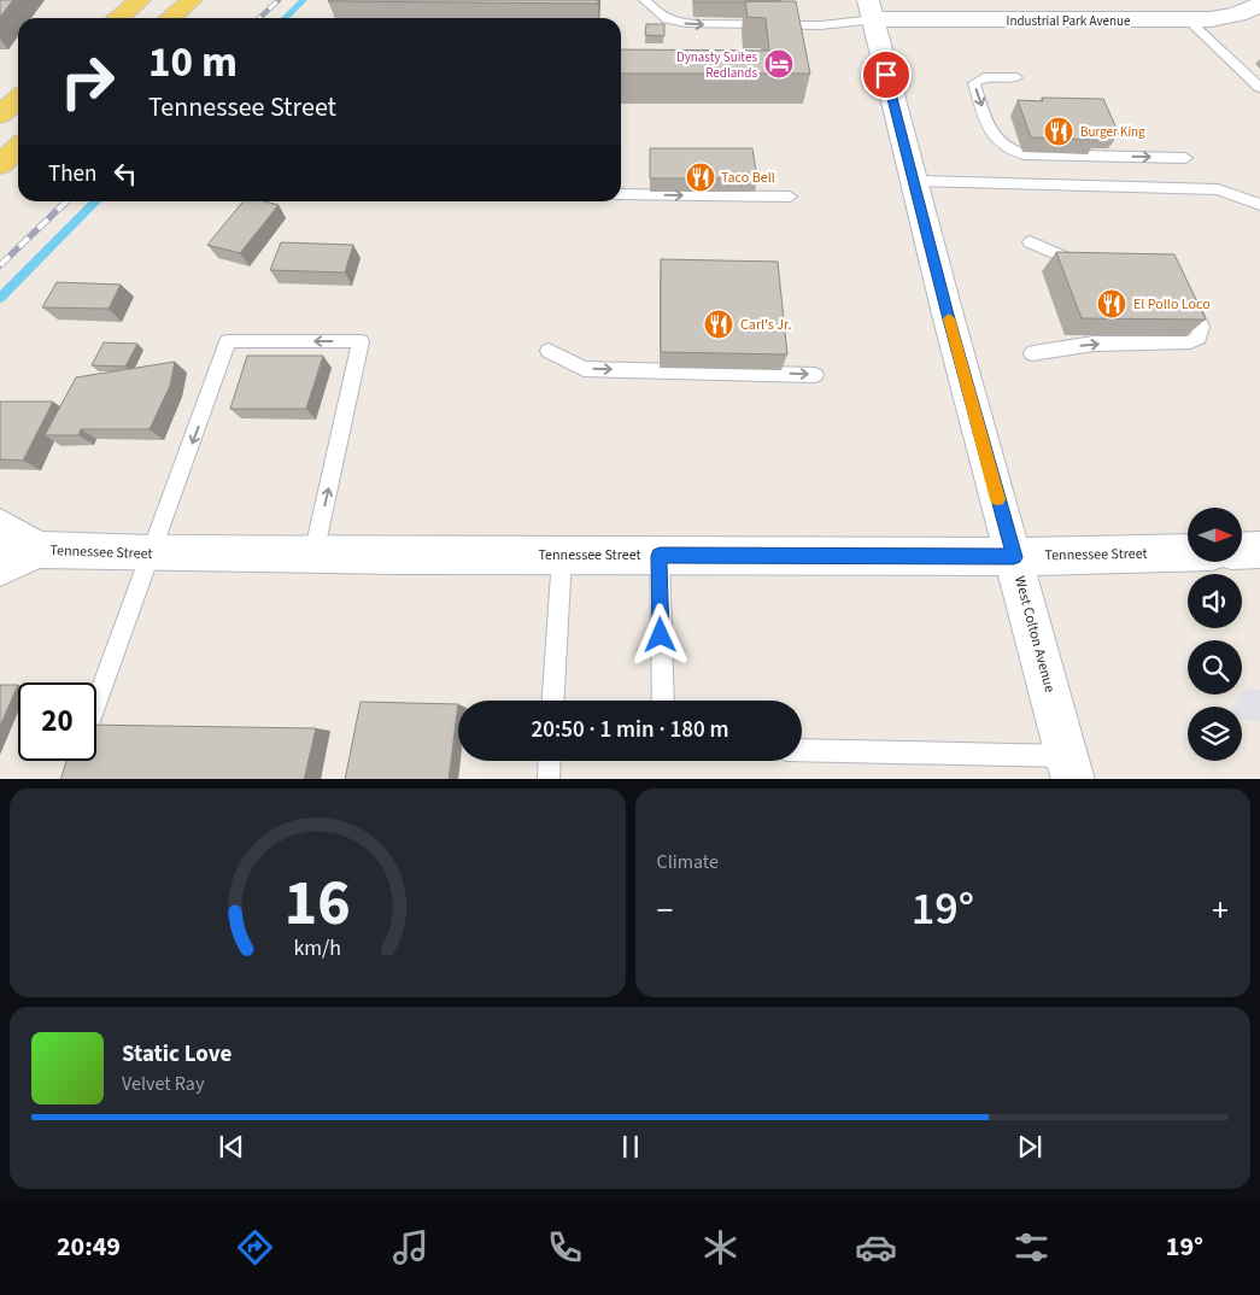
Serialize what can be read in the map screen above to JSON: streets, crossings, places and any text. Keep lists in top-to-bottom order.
{
  "streets": {
    "main road": ["Industrial Park Avenue", "Tennessee Street", "West Colton Avenue"]
  },
  "crossings": [
    ["Industrial Park Avenue", "West Colton Avenue"],
    ["Tennessee Street", "West Colton Avenue"]
  ],
  "places": {
    "hotel": ["Dynasty Suites Redlands"],
    "restaurant": [
      "Burger King",
      "Taco Bell",
      "El Pollo Loco",
      "Carl's Jr."
    ]
  },
  "north": "right",
  "page": {
    "turn": ["10 m", "Tennessee Street"],
    "then": "Then",
    "limit": "20",
    "trip": "20:50 · 1 min · 180 m",
    "tile": "Climate",
    "heat": ["−", "19°", "+"],
    "song": ["Static Love", "Velvet Ray"],
    "tabs": ["20:49", "19°"],
    "gauge": ["16", "km/h"]
  }
}
